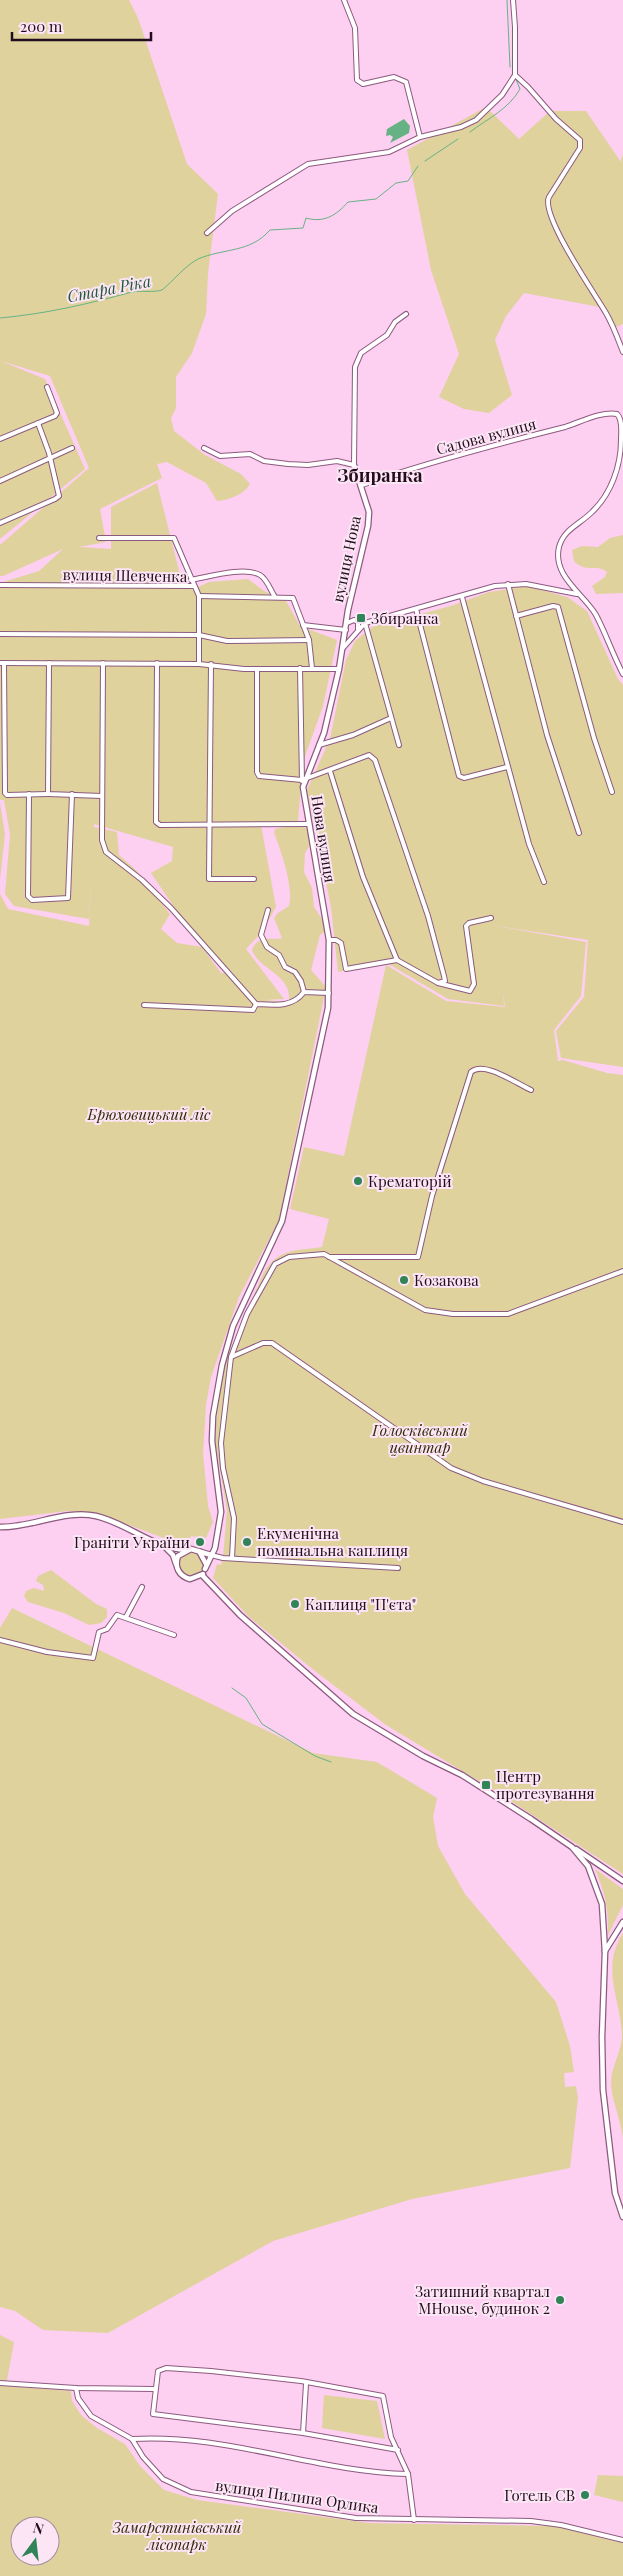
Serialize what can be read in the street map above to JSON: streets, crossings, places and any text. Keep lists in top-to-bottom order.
{
  "streets": {
    "street": [
      "Садова вулиця",
      "вулиця Нова",
      "вулиця Шевченка",
      "Нова вулиця",
      "вулиця Пилипа Орлика"
    ]
  },
  "crossings": [
    ["Садова вулиця", "вулиця Нова"],
    ["вулиця Нова", "Нова вулиця"]
  ],
  "districts": ["Збиранка"],
  "water": ["Стара Ріка"],
  "parks": ["Брюховицький ліс", "Голосківський цвинтар", "Замарстинівський лісопарк"],
  "places": {
    "transit": ["Збиранка", "Центр протезування"],
    "other": [
      "Крематорій",
      "Козакова",
      "Граніти України",
      "Екуменічна поминальна каплиця",
      "Каплиця \"П'єта\"",
      "Затишний квартал MHouse, будинок 2",
      "Готель СВ"
    ]
  },
  "scale_bar": "200 m",
  "north": "top"
}
